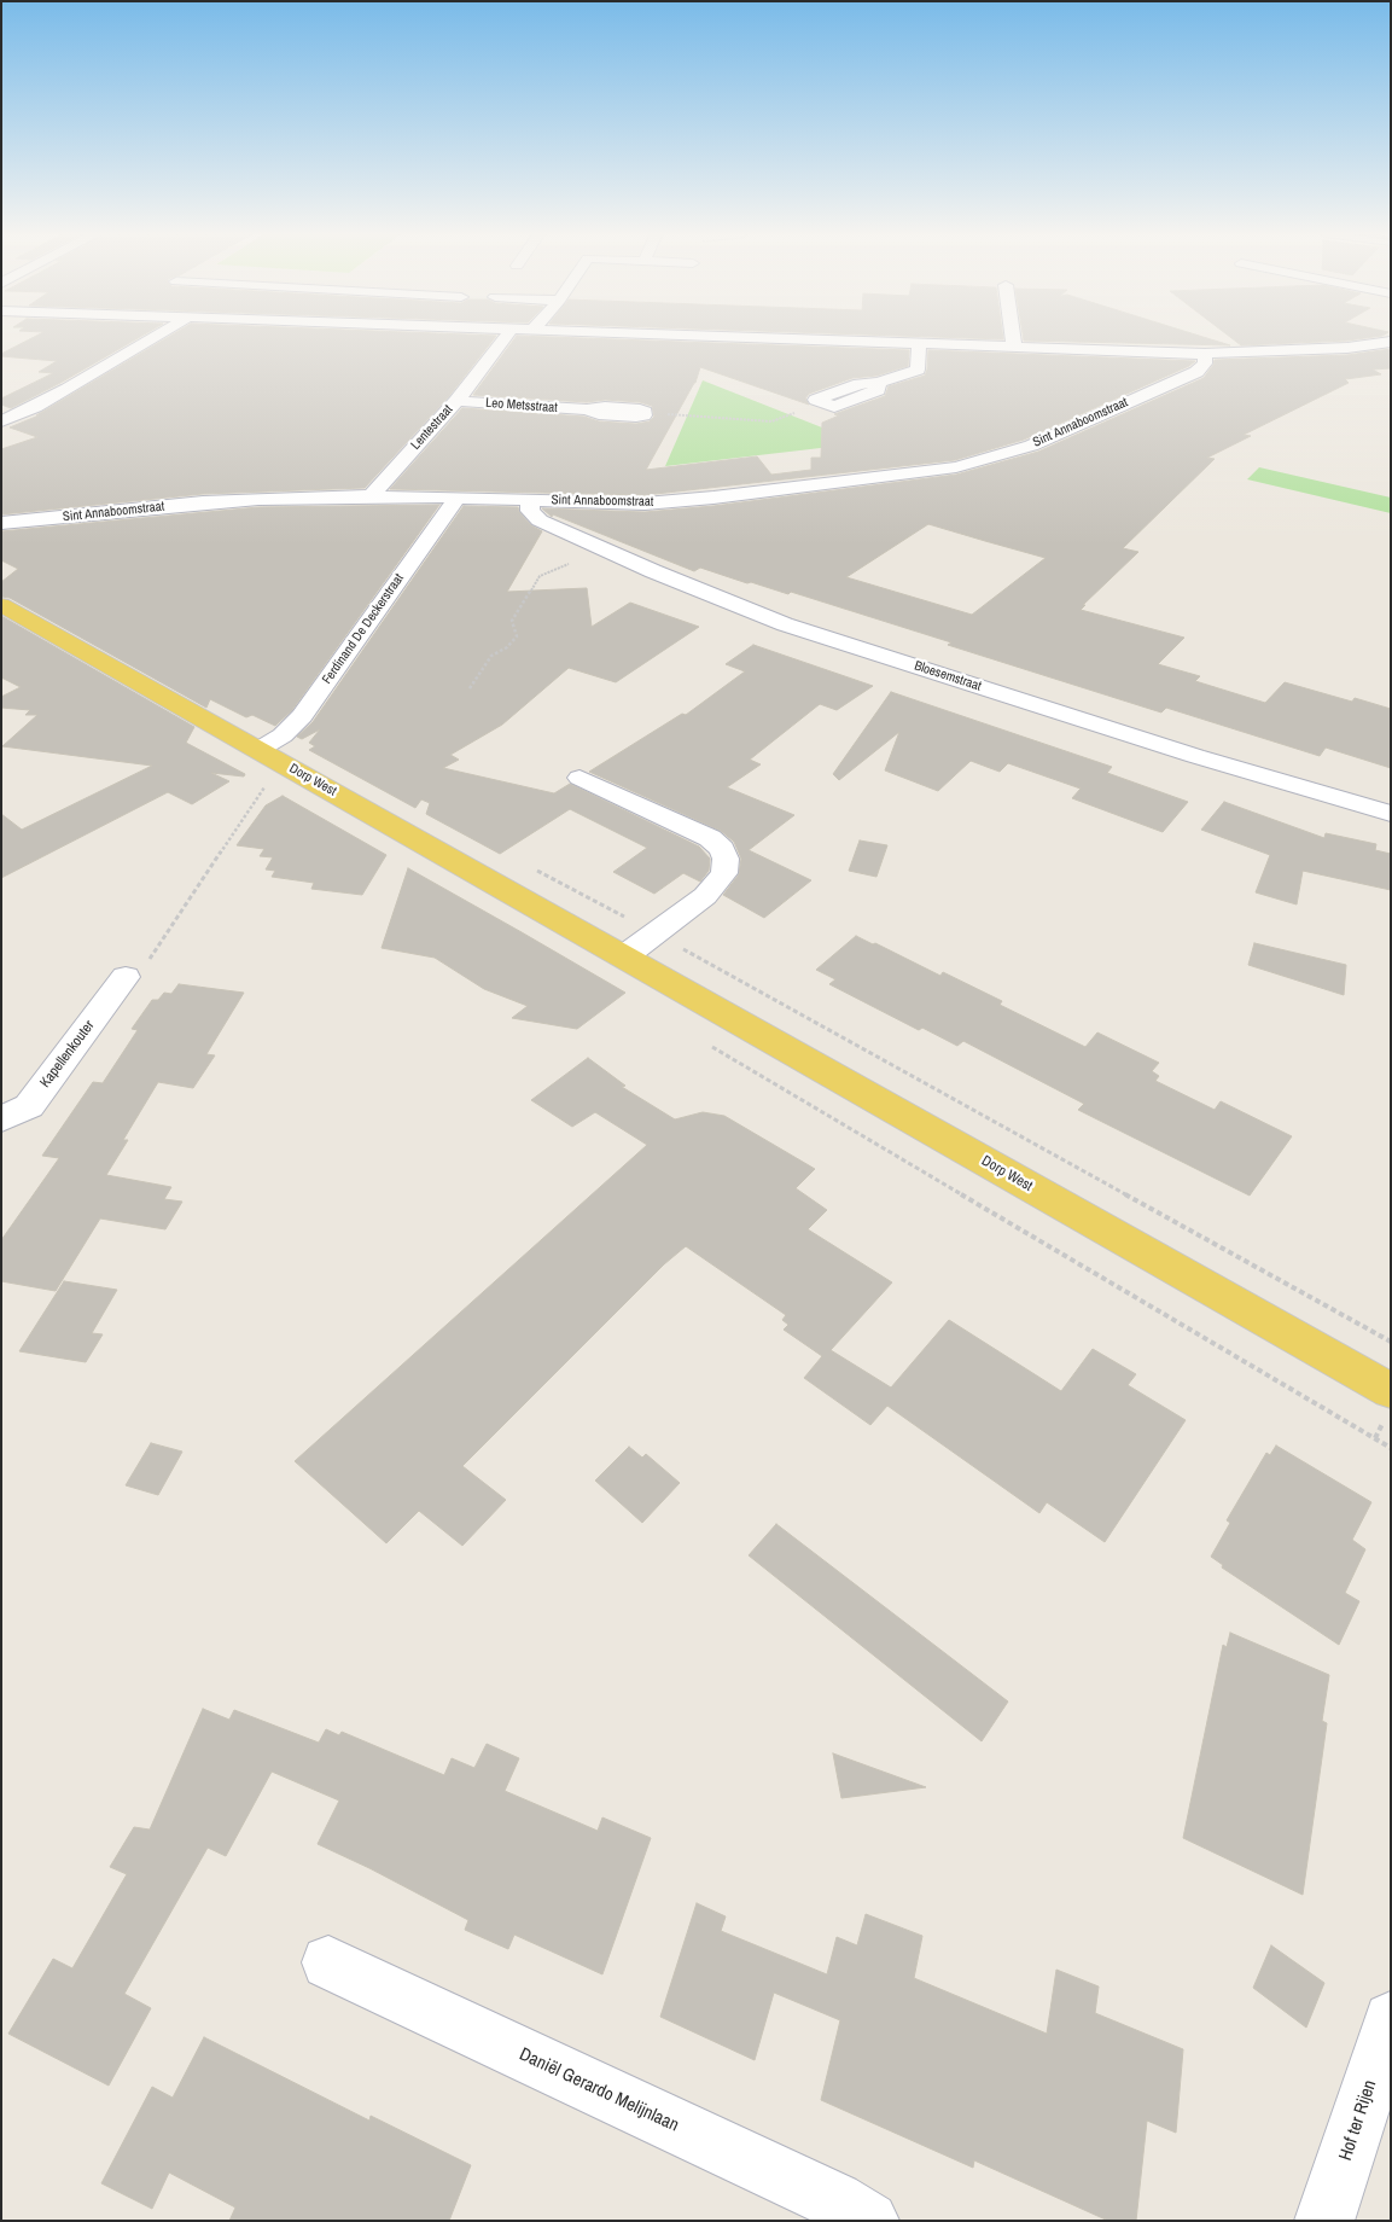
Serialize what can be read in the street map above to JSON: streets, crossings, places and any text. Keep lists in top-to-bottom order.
{
  "streets": {
    "main road": ["Dorp West"],
    "street": [
      "Leo Metsstraat",
      "Sint Annaboomstraat",
      "Lentestraat",
      "Ferdinand De Deckerstraat",
      "Bloesemstraat",
      "Kapellenkouter",
      "Daniël Gerardo Melijnlaan",
      "Hof ter Rijen"
    ]
  },
  "crossings": [
    ["Leo Metsstraat", "Lentestraat"],
    ["Sint Annaboomstraat", "Lentestraat"],
    ["Sint Annaboomstraat", "Ferdinand De Deckerstraat"],
    ["Sint Annaboomstraat", "Bloesemstraat"],
    ["Ferdinand De Deckerstraat", "Dorp West"]
  ]
}
